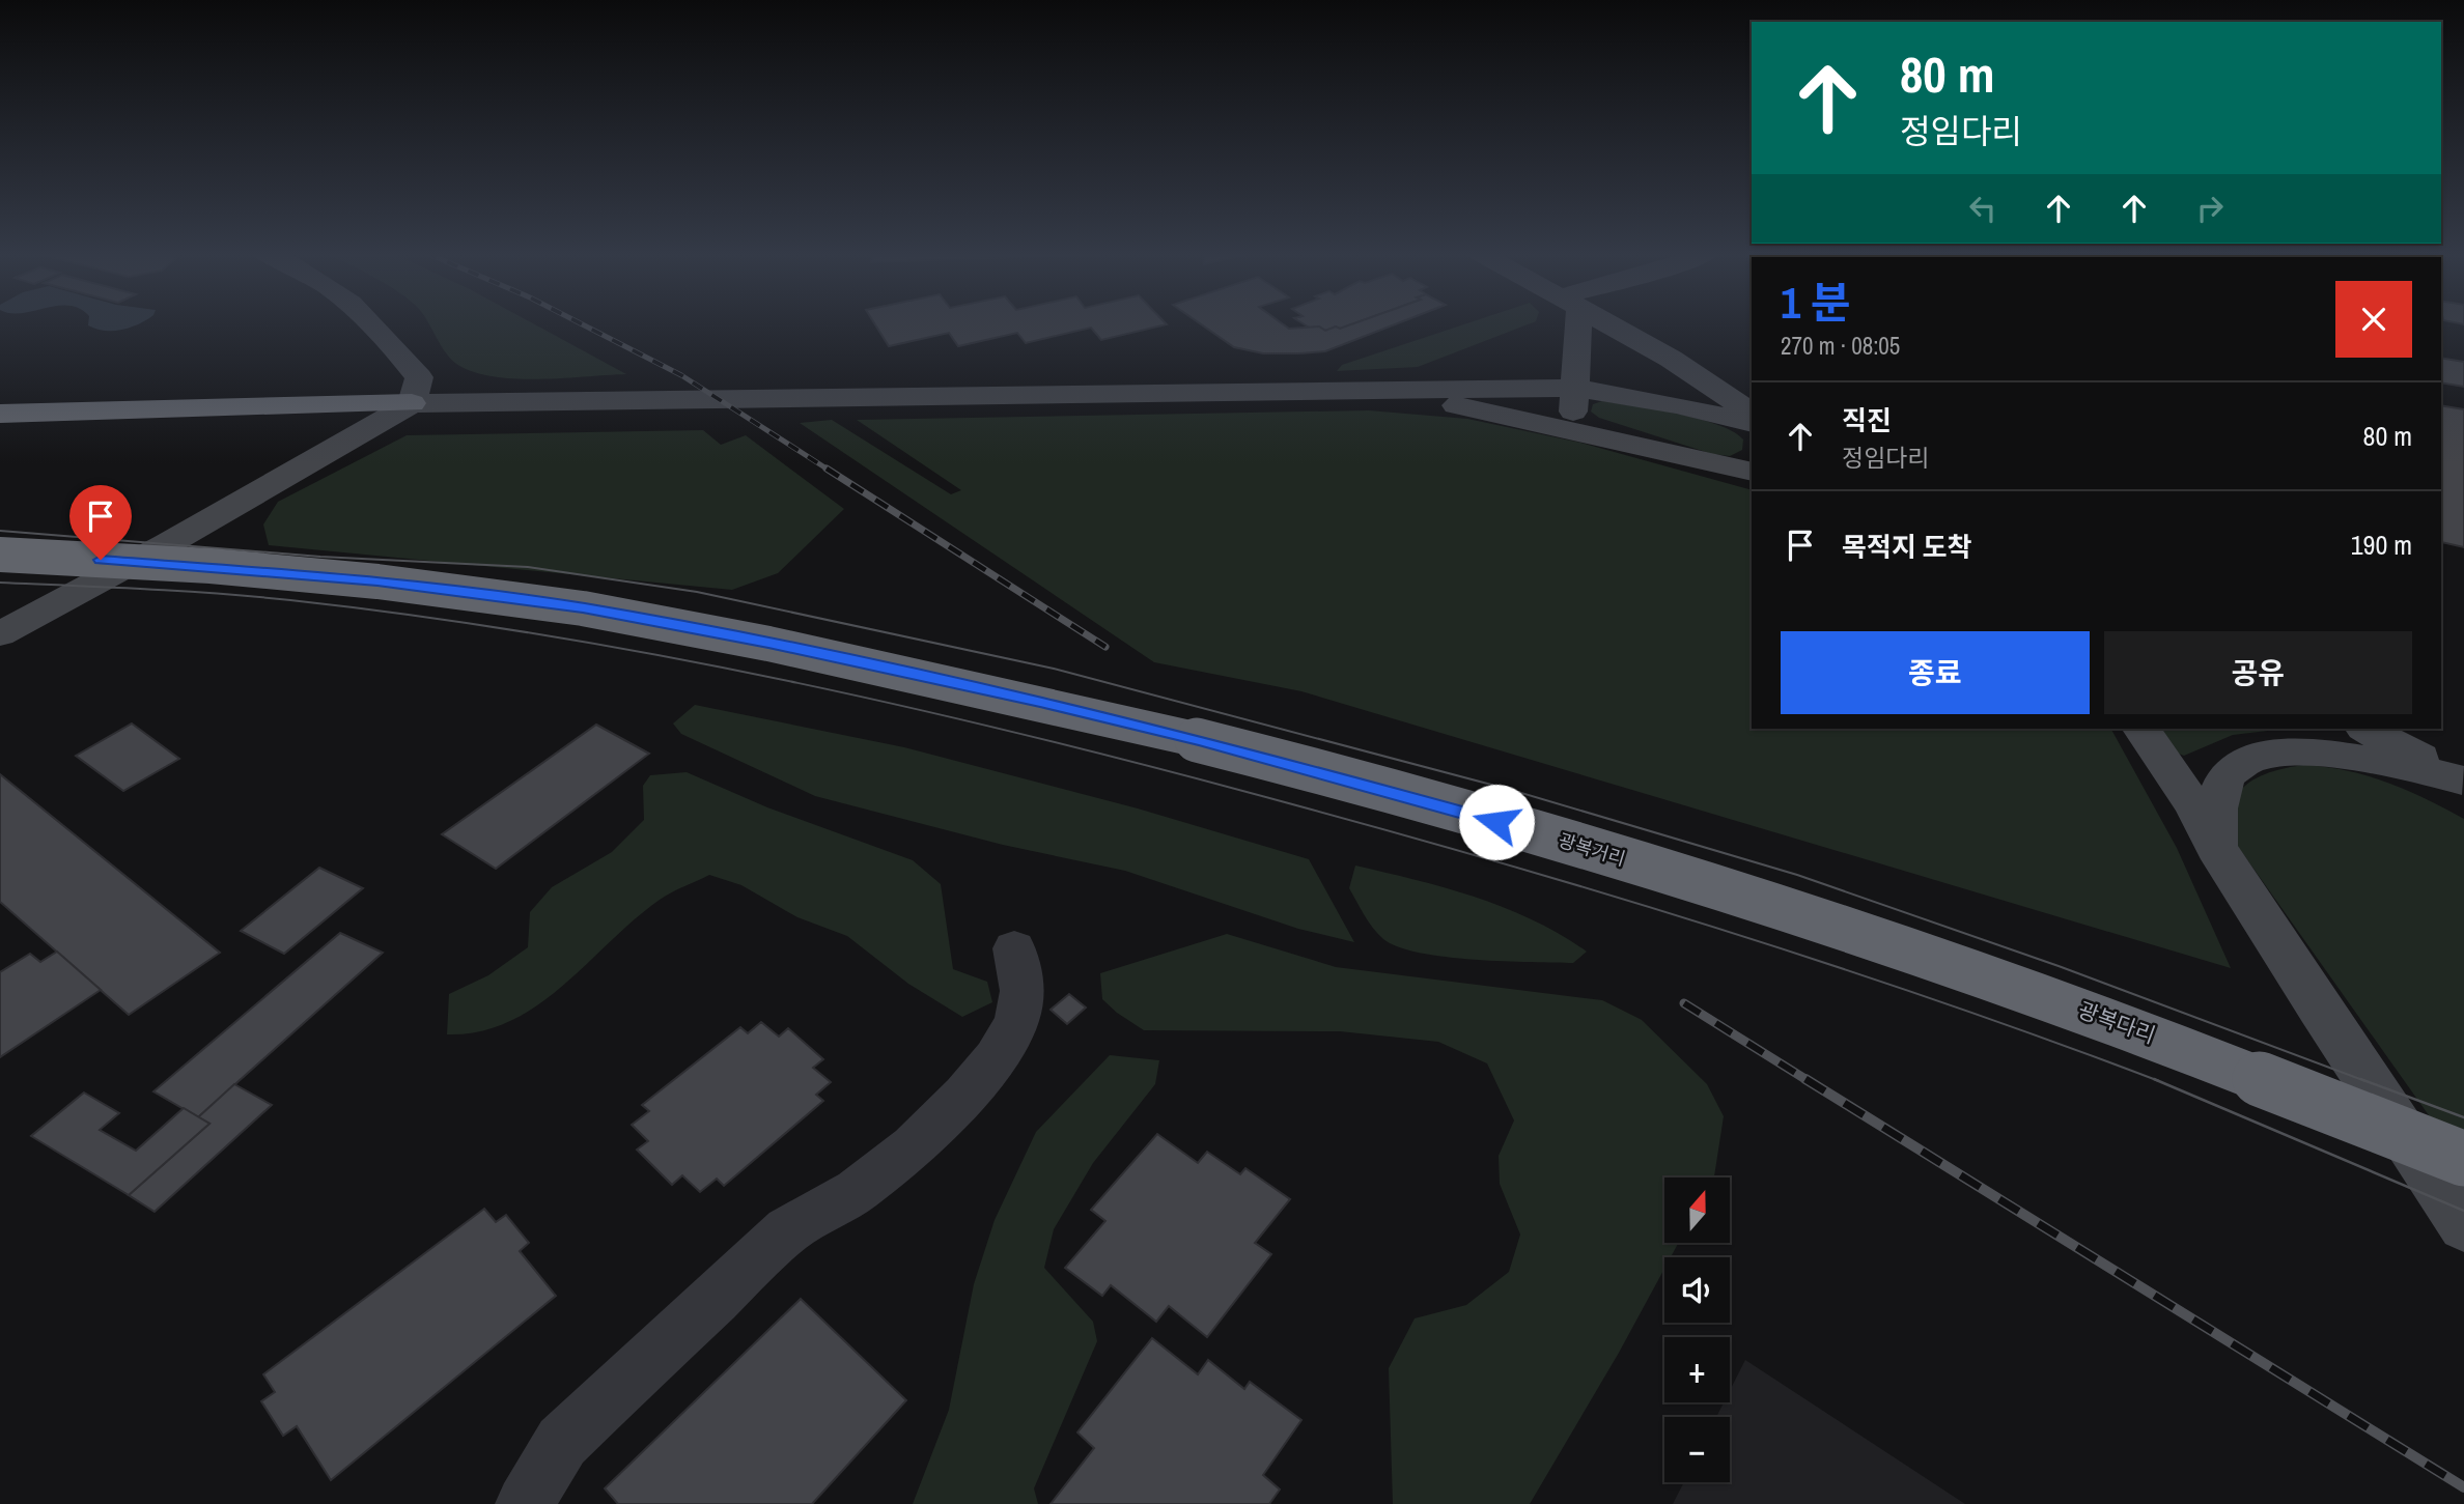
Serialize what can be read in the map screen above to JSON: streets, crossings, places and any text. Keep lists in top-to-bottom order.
{
  "streets": {
    "highway": ["광복거리", "광복다리"]
  },
  "crossings": [
    ["광복거리", "광복다리"]
  ],
  "north": "top",
  "page": {
    "turn": ["80 m", "정임다리"],
    "heading": ["1 분", "270 m · 08:05"],
    "list": [
      {
        "name": "직진",
        "note": "정임다리",
        "value": "80 m"
      },
      {
        "name": "목적지 도착",
        "value": "190 m"
      }
    ],
    "buttons": ["종료", "공유"],
    "map_buttons": ["+", "−"]
  }
}
